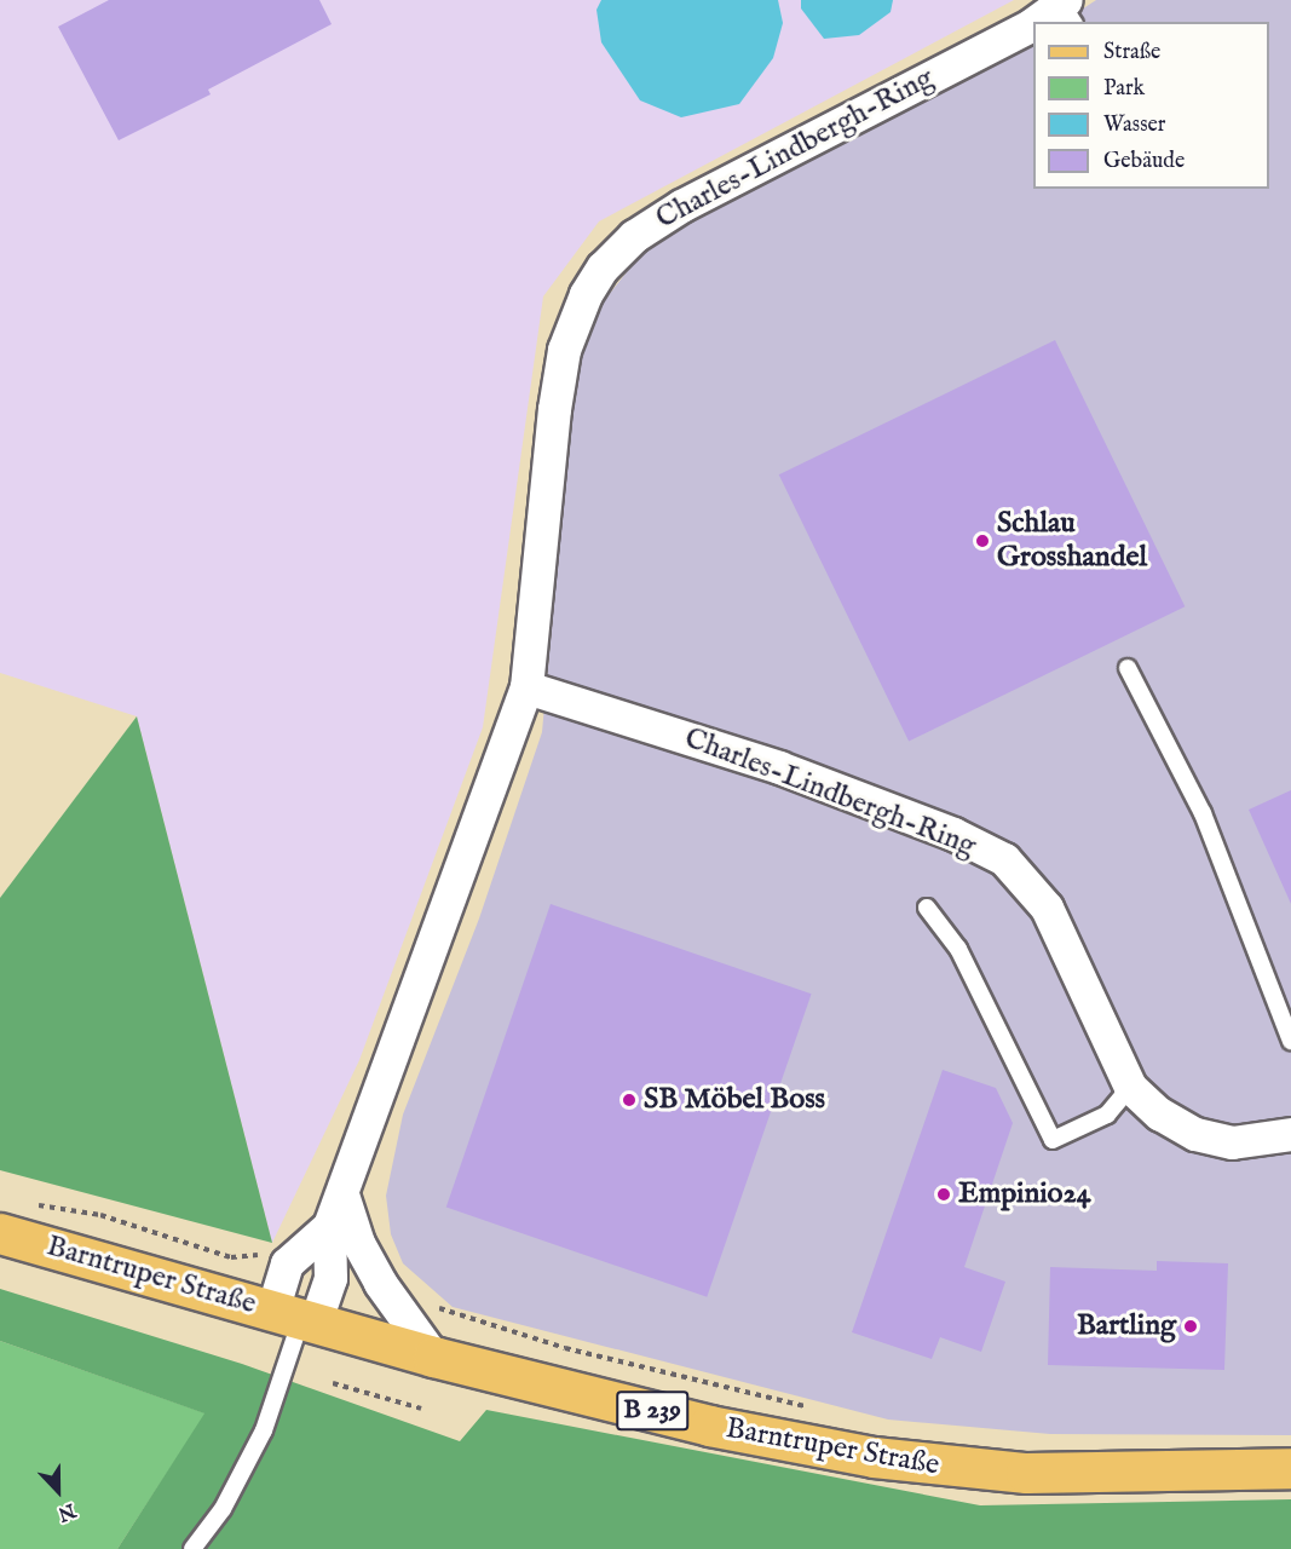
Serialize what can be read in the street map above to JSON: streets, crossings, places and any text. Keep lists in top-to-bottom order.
{
  "streets": {
    "main road": ["Barntruper Straße", "B 239"],
    "street": ["Charles-Lindbergh-Ring"]
  },
  "crossings": [
    ["Charles-Lindbergh-Ring", "Barntruper Straße"]
  ],
  "places": [
    "Schlau Grosshandel",
    "SB Möbel Boss",
    "Empinio24",
    "Bartling"
  ],
  "legend": [
    "Straße",
    "Park",
    "Wasser",
    "Gebäude"
  ],
  "north": "bottom"
}
